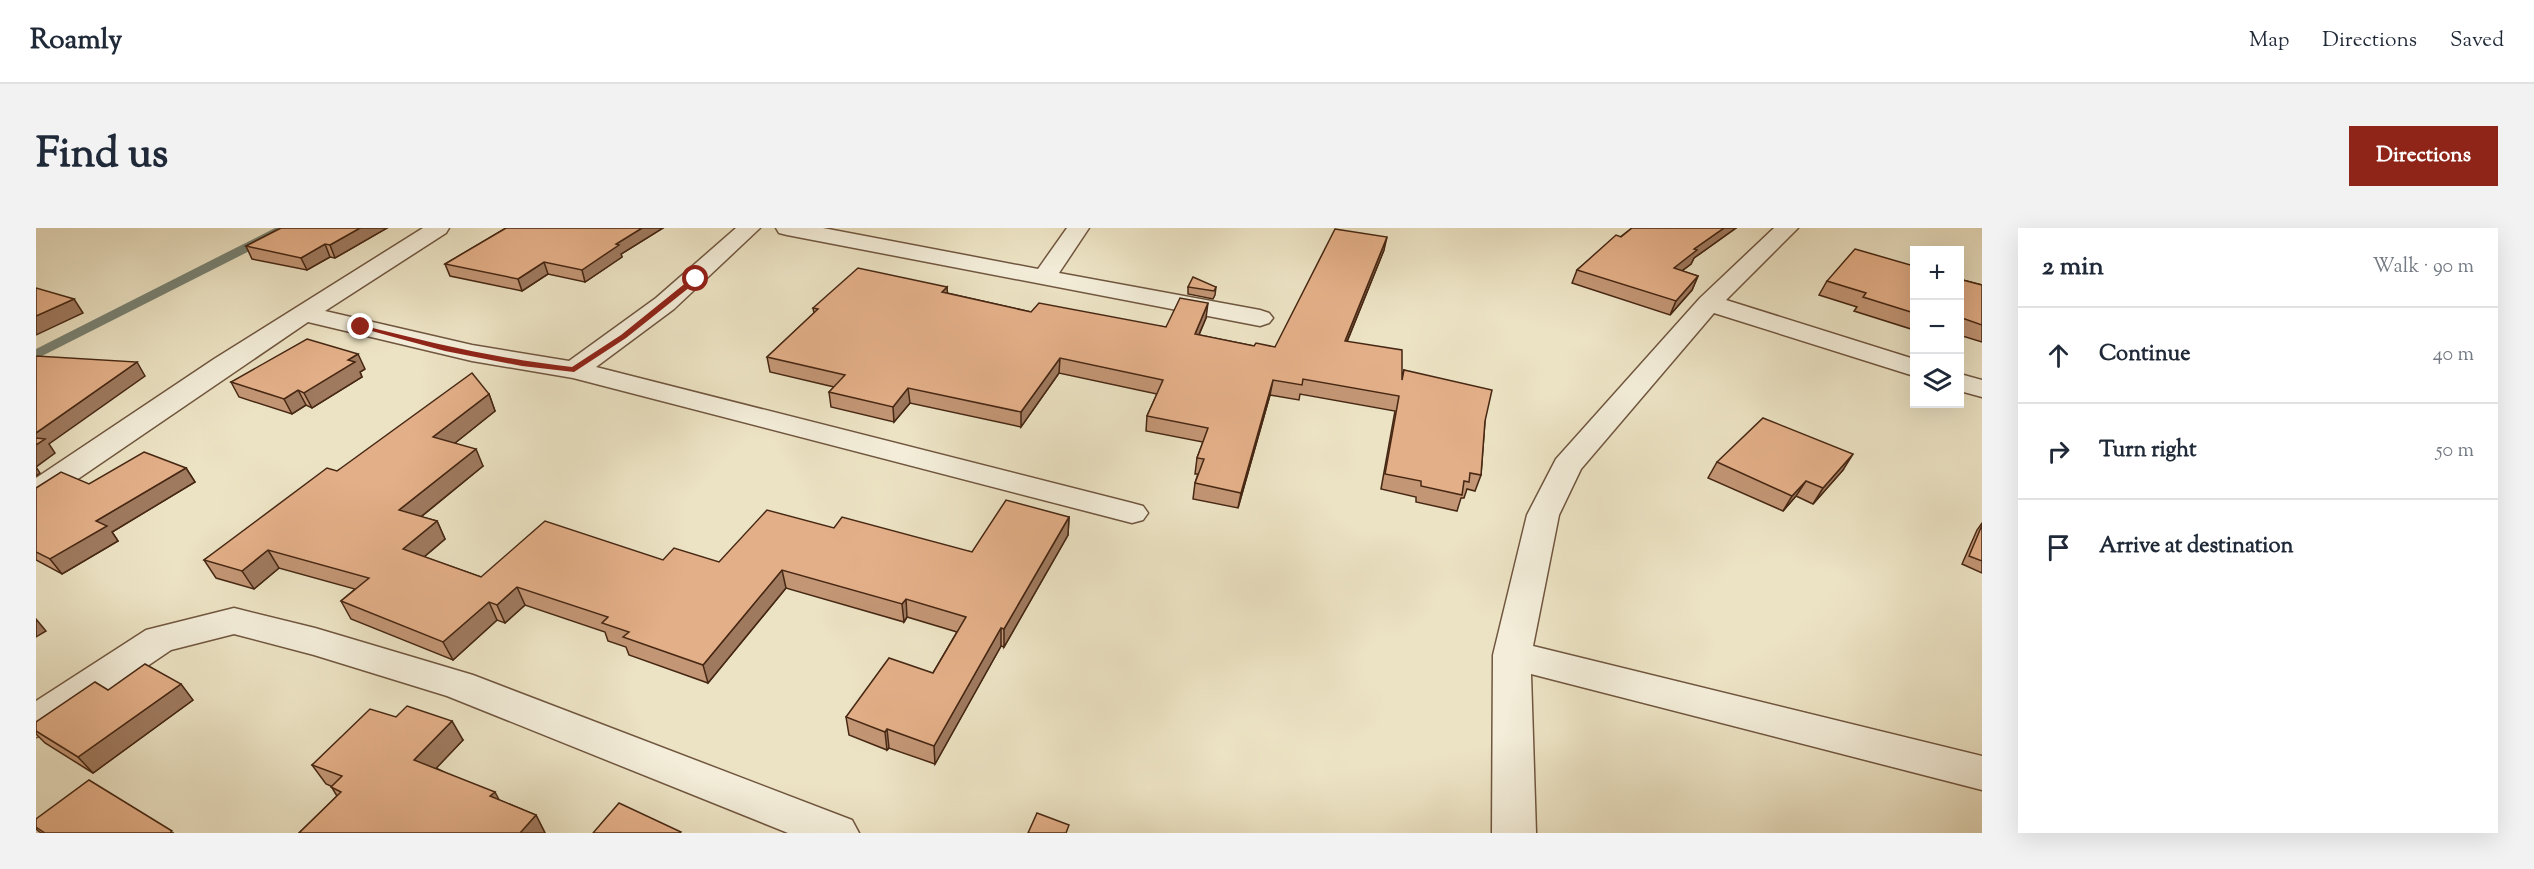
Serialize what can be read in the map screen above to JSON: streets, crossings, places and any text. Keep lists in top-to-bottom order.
{
  "page": {
    "header": "Roamly",
    "nav": ["Map", "Directions", "Saved"],
    "title": "Find us",
    "buttons": "Directions",
    "heading": ["2 min", "Walk · 90 m"],
    "map_buttons": ["+", "−"],
    "list": [
      ["Continue", "40 m"],
      ["Turn right", "50 m"],
      "Arrive at destination"
    ]
  }
}
